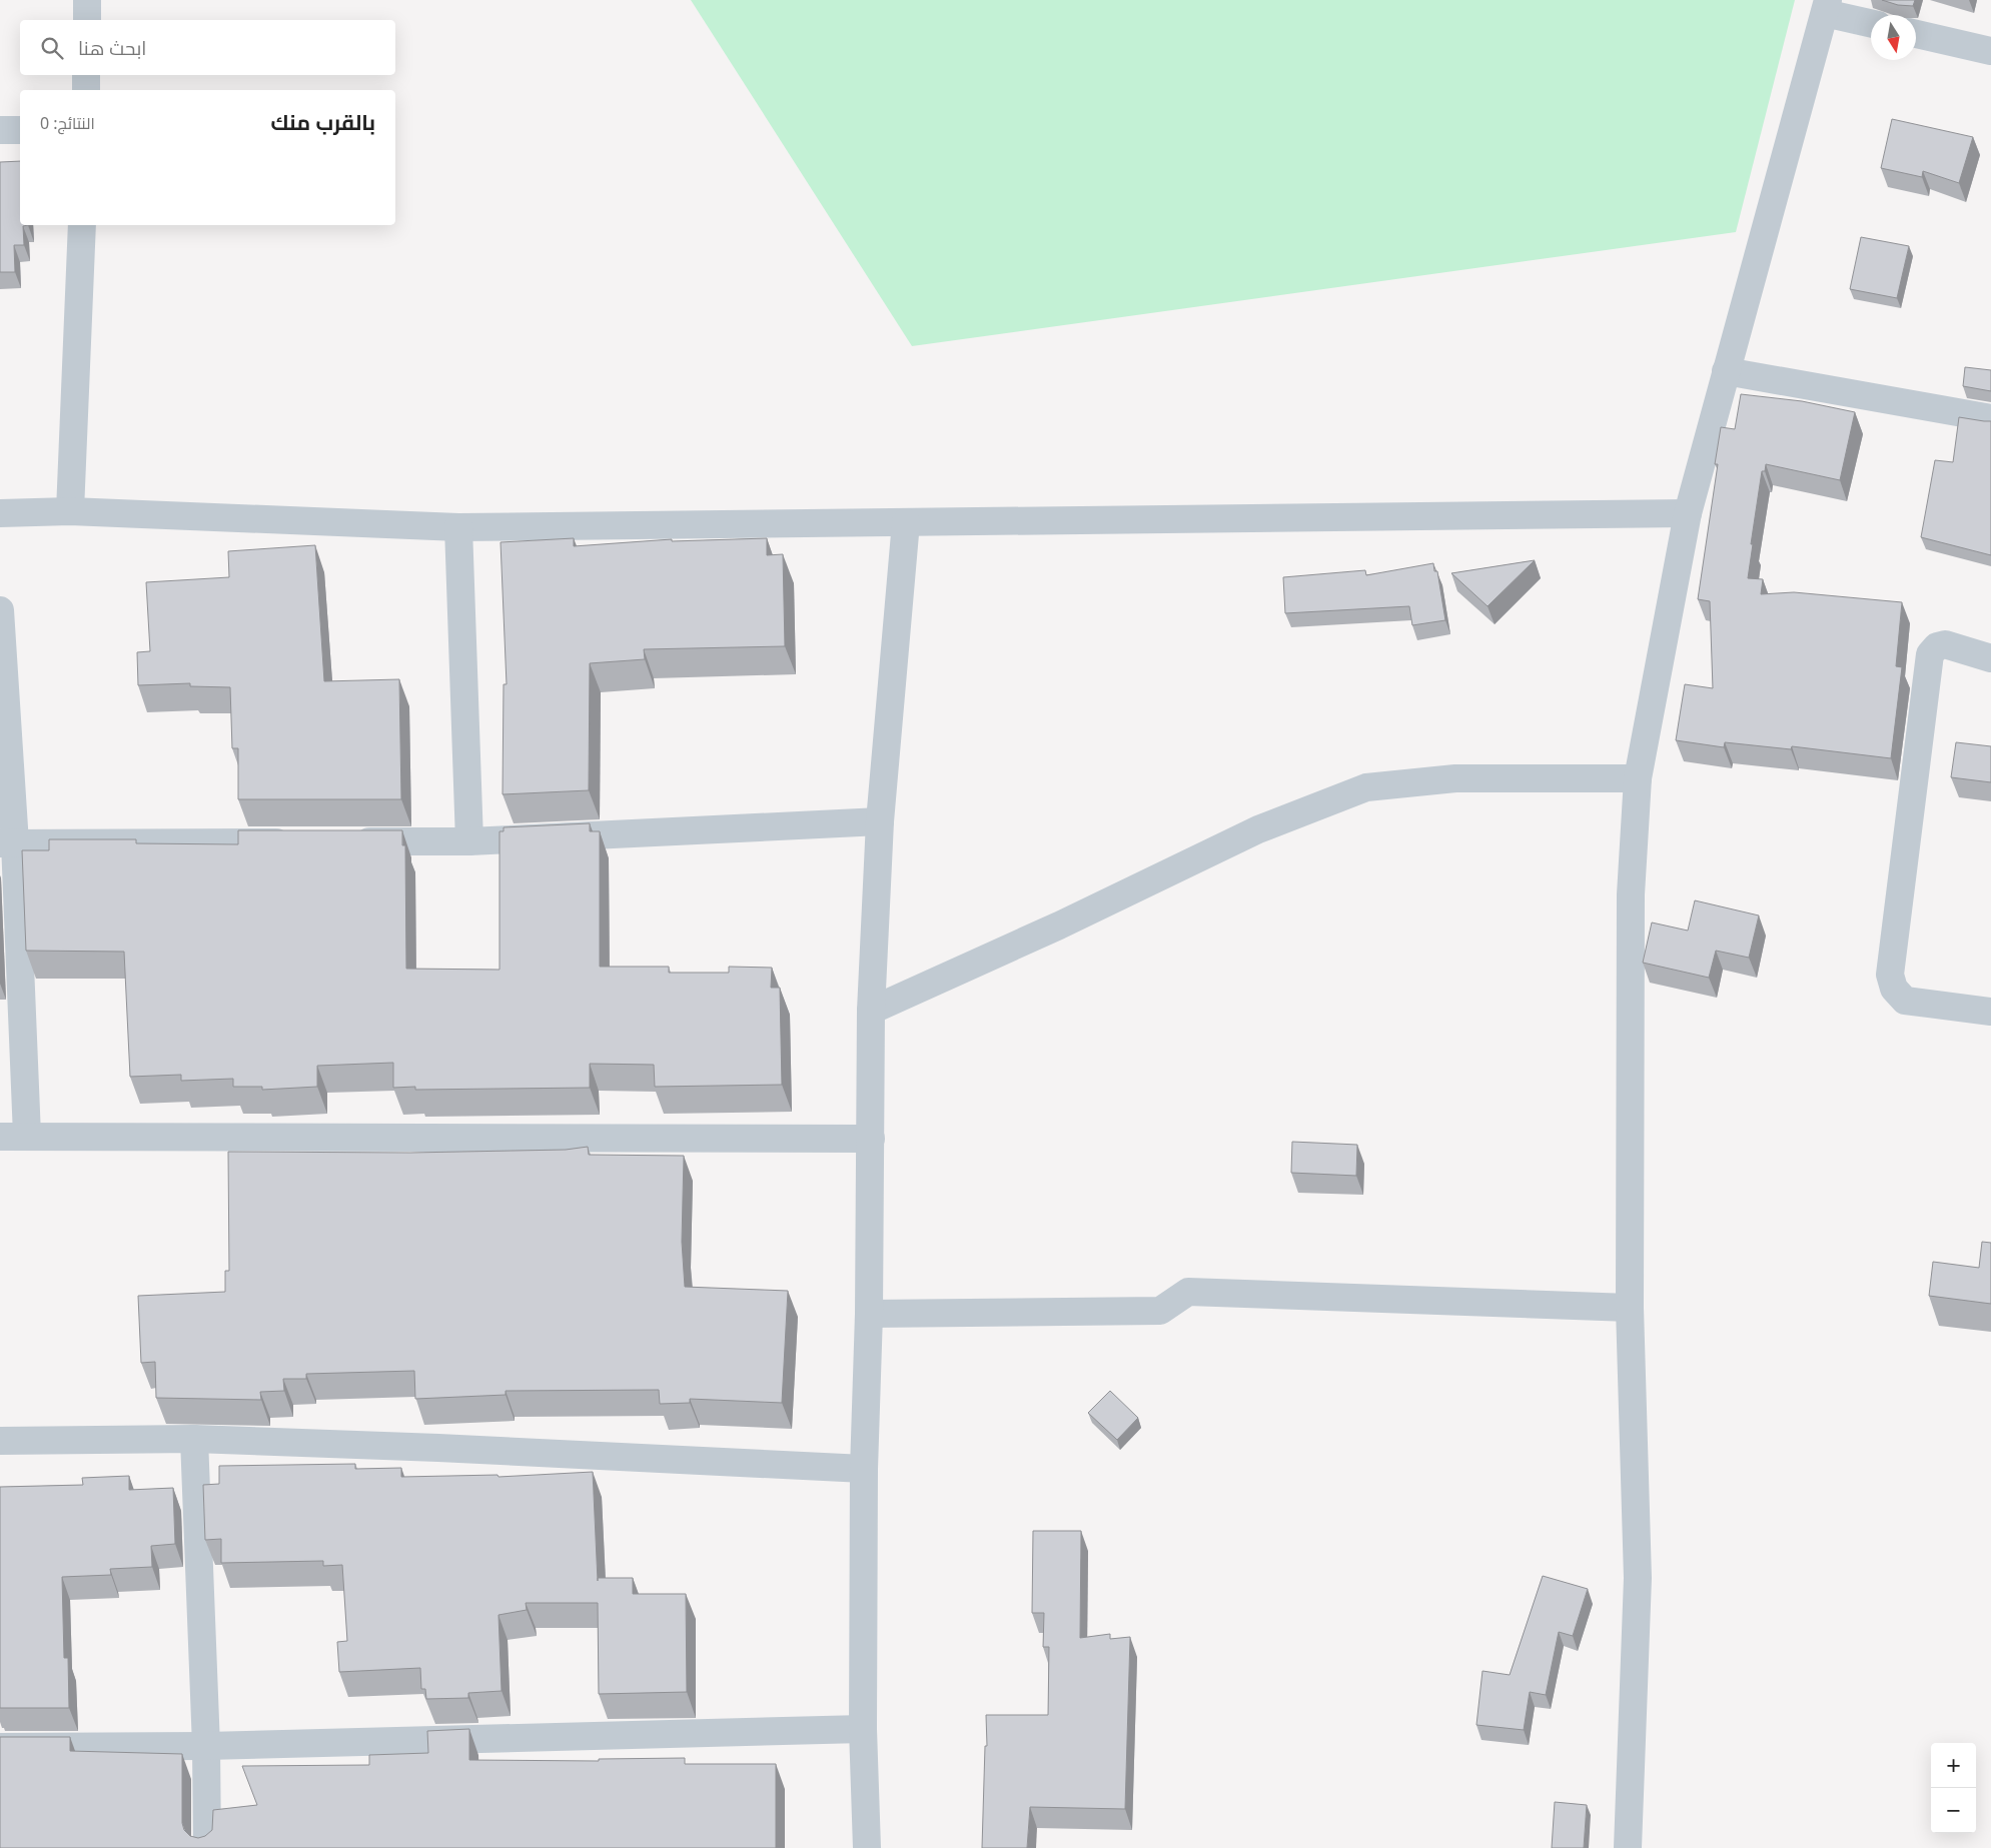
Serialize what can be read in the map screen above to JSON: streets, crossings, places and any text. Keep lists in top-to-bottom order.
{
  "north": "bottom",
  "page": {
    "search": "ابحث هنا",
    "heading": ["بالقرب منك", "النتائج: 0"],
    "map_buttons": ["+", "−"]
  }
}
